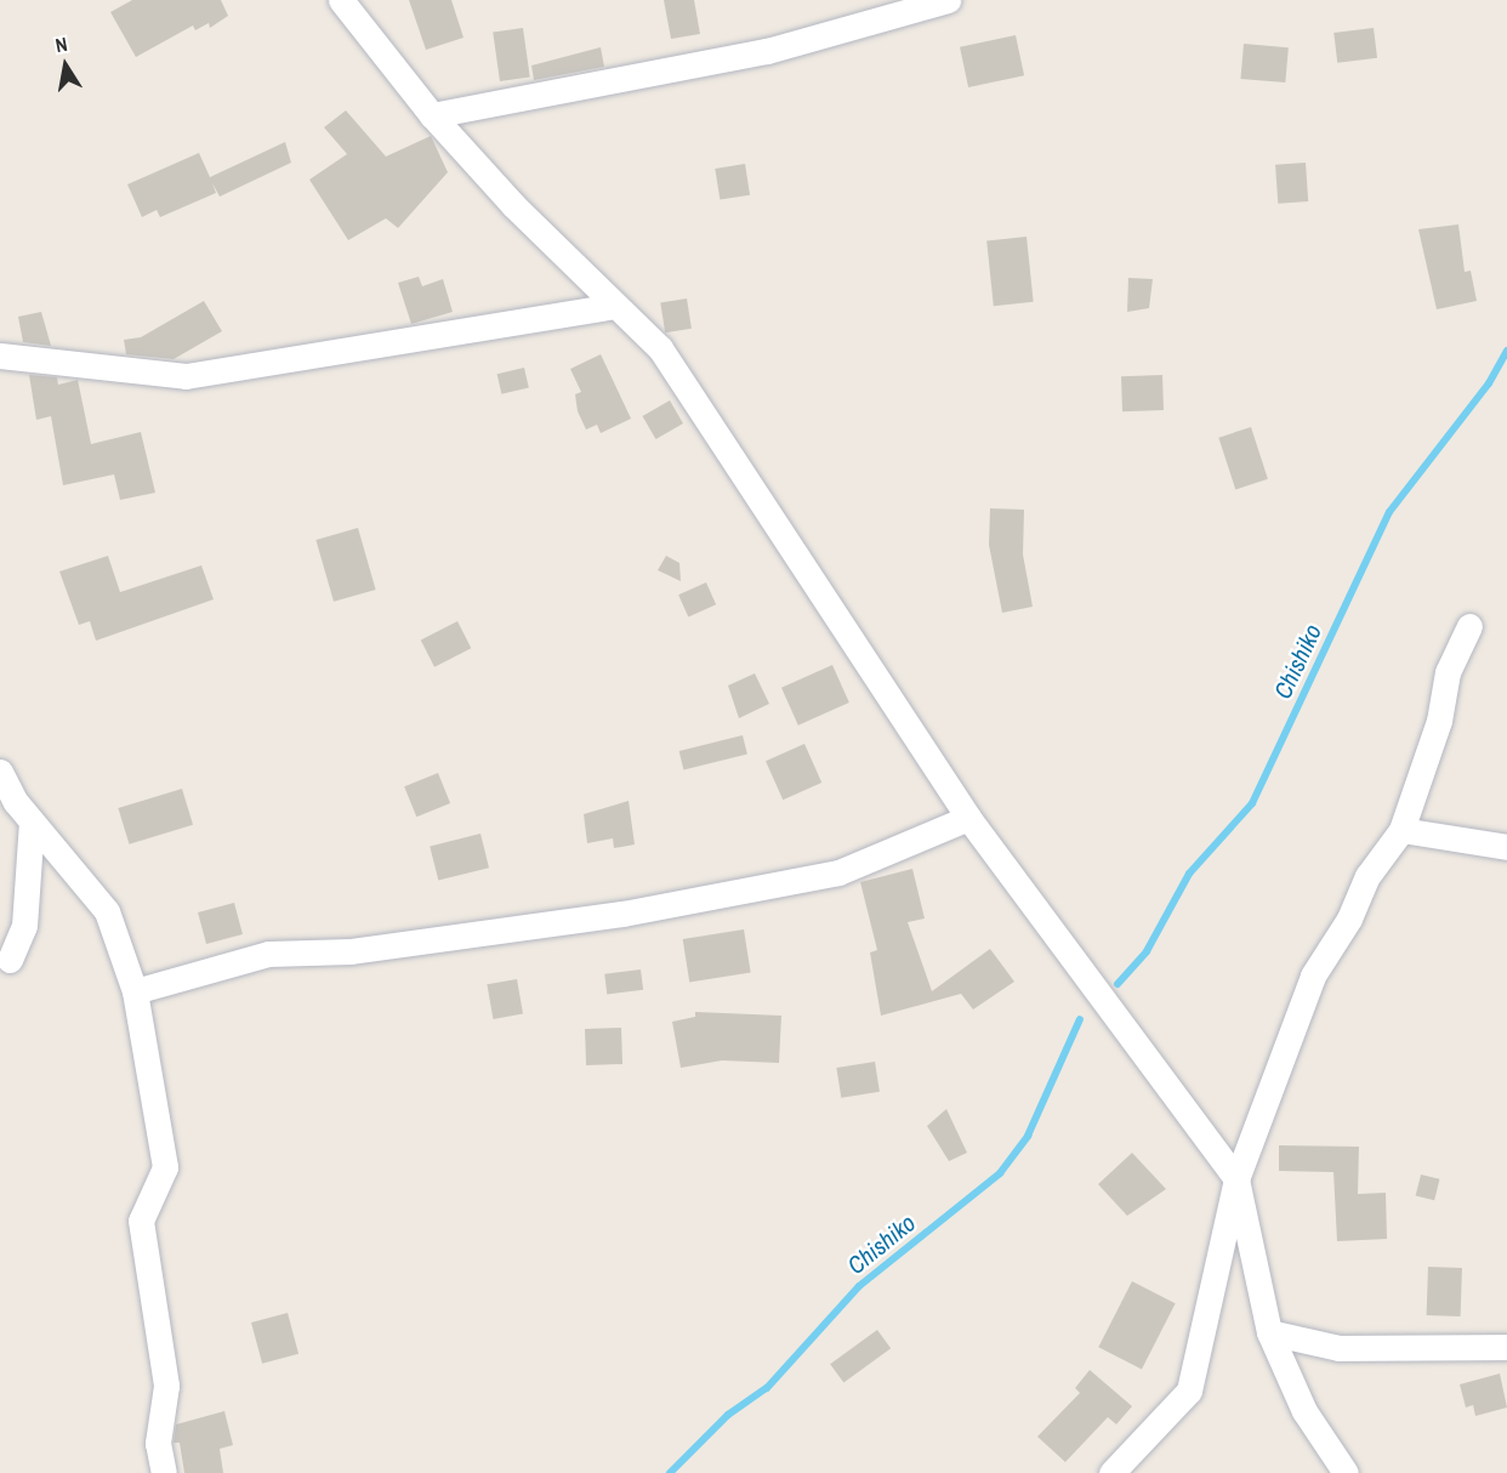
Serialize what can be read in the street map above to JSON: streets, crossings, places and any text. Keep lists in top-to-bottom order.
{
  "water": ["Chishiko"],
  "north": "top"
}
